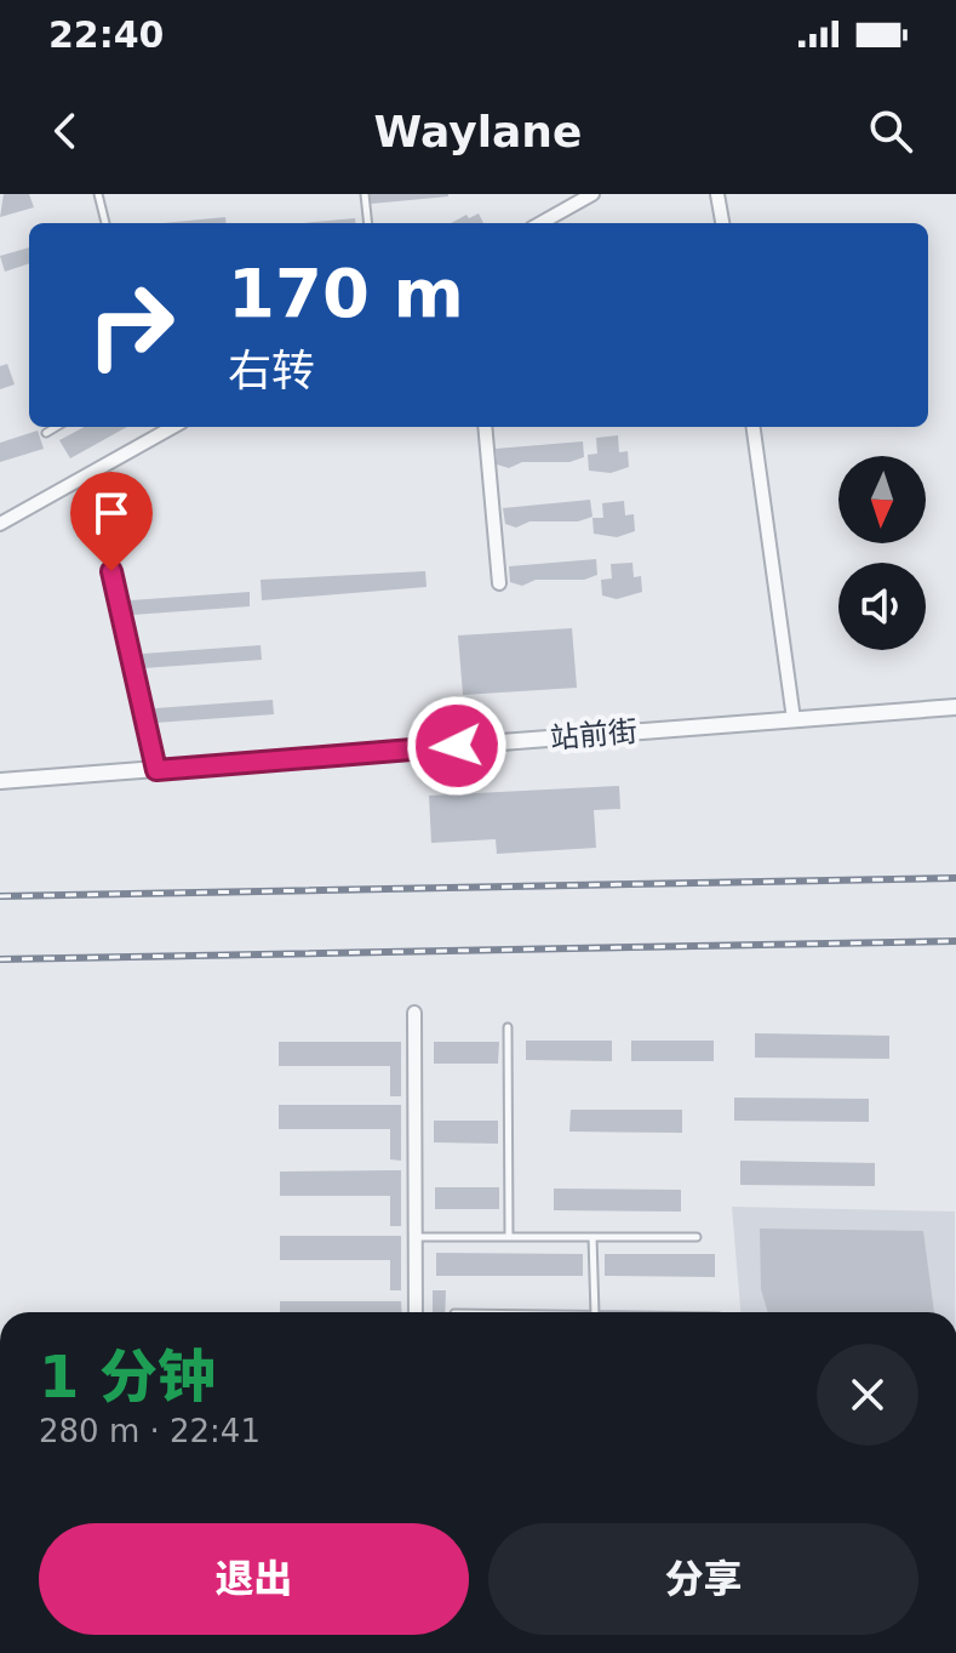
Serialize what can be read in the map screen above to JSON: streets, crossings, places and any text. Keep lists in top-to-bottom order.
{
  "streets": {
    "street": ["站前街"]
  },
  "north": "bottom",
  "page": {
    "status": "22:40",
    "header": "Waylane",
    "turn": ["170 m", "右转"],
    "heading": ["1 分钟", "280 m · 22:41"],
    "buttons": ["退出", "分享"]
  }
}
